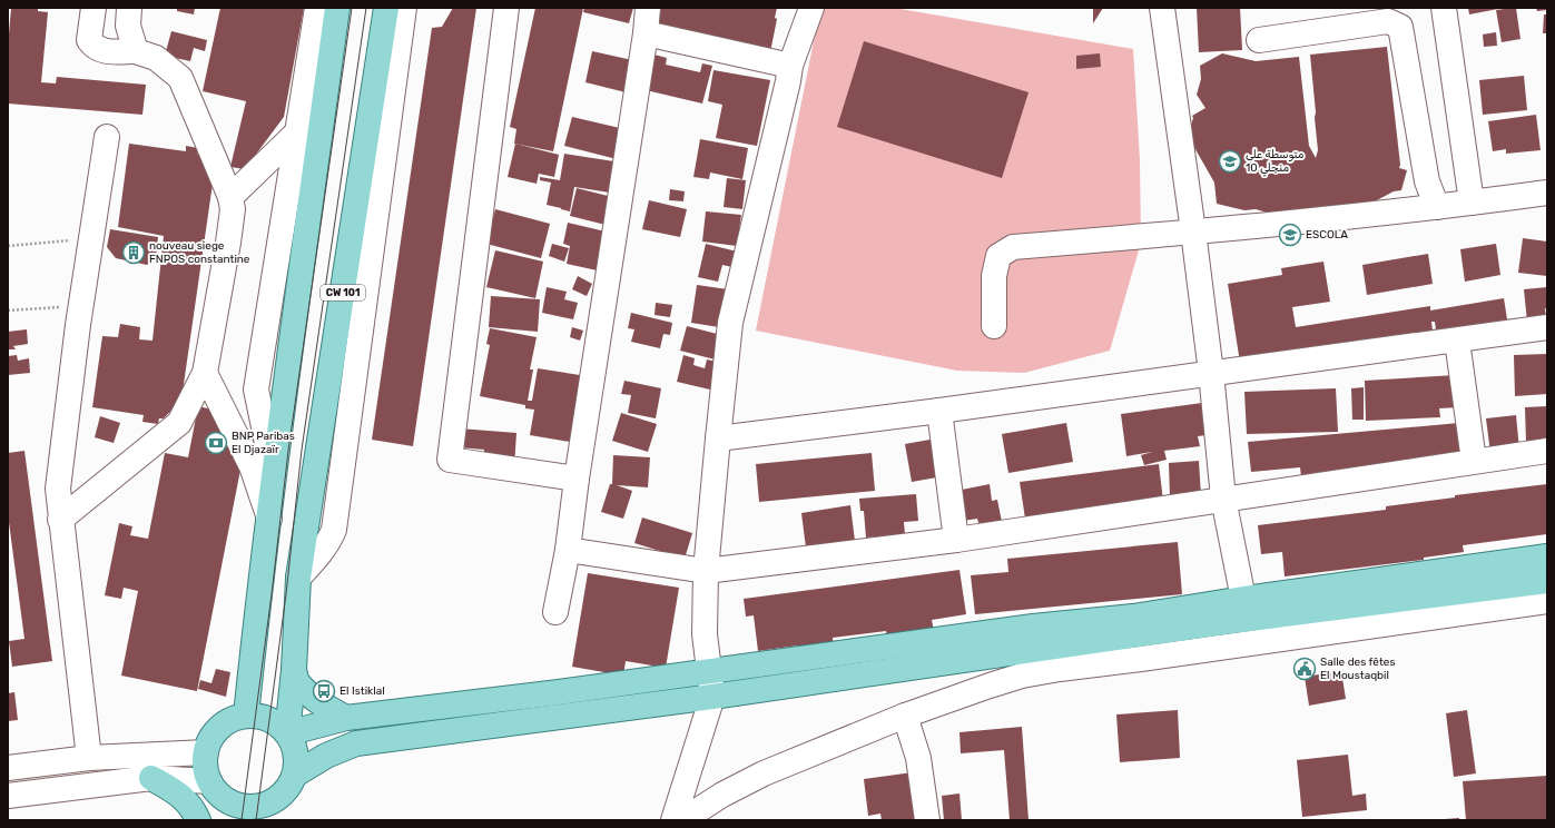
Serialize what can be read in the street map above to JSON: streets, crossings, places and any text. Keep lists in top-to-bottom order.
{
  "streets": {
    "main road": ["CW 101"]
  },
  "places": {
    "school or university": ["متوسطة علي منجلي 10", "ESCOLA"],
    "building": ["nouveau siege FNPOS constantine"],
    "bank": ["BNP Paribas El Djazaïr"],
    "public building": ["Salle des fêtes El Moustaqbil"],
    "bus stop": ["El Istiklal"]
  }
}
